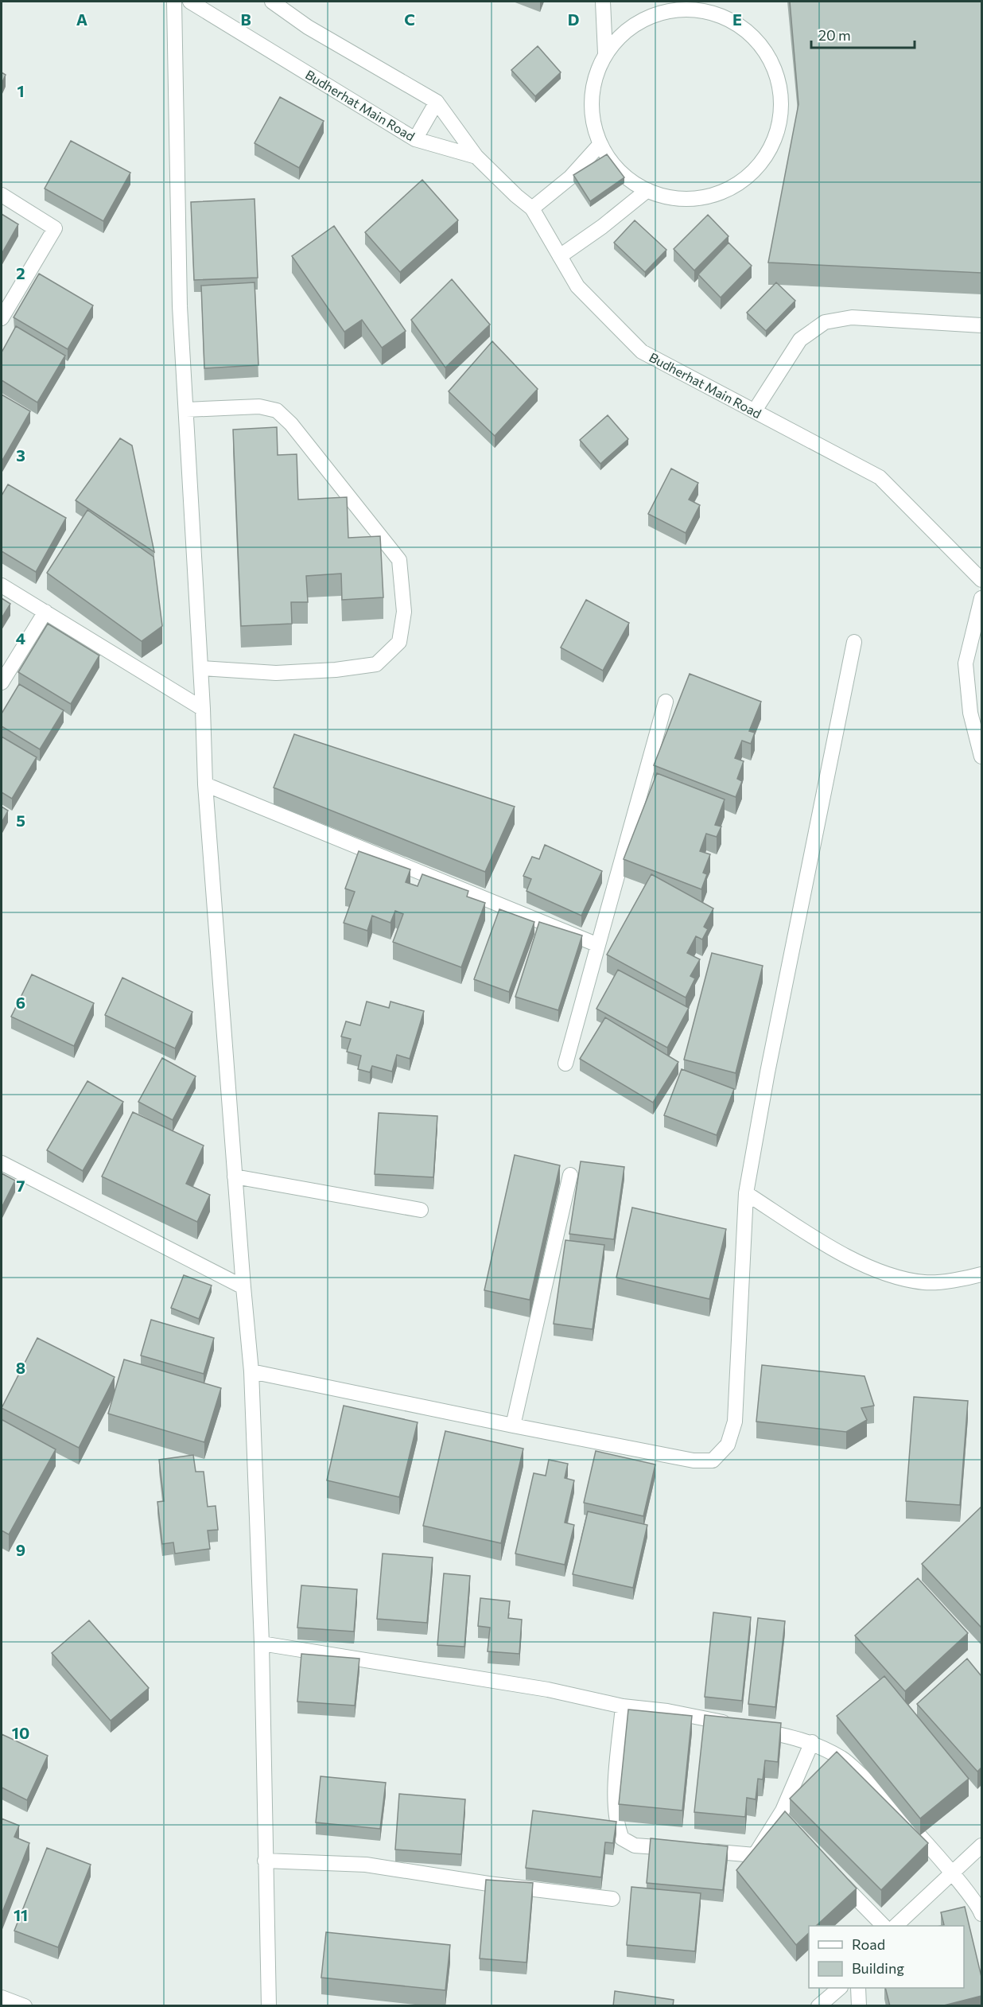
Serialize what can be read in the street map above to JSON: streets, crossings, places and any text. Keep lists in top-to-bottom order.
{
  "streets": {
    "street": ["Budherhat Main Road"]
  },
  "legend": ["Road", "Building"],
  "scale_bar": "20 m",
  "grid": {
    "columns": [
      "A",
      "B",
      "C",
      "D",
      "E"
    ],
    "rows": [
      "1",
      "2",
      "3",
      "4",
      "5",
      "6",
      "7",
      "8",
      "9",
      "10",
      "11"
    ]
  }
}
